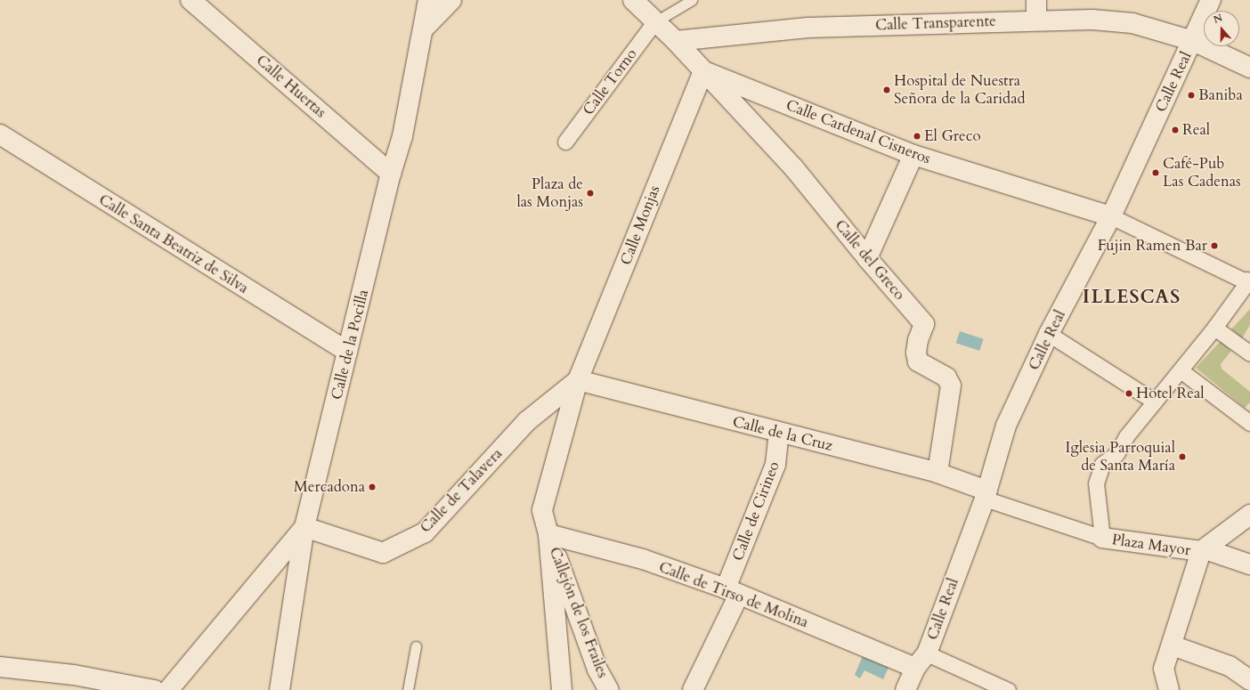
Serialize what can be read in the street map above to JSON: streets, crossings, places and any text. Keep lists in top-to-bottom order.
{
  "streets": {
    "street": [
      "Calle Transparente",
      "Calle Torno",
      "Calle Real",
      "Calle Huertas",
      "Calle Cardenal Cisneros",
      "Calle Monjas",
      "Calle Santa Beatriz de Silva",
      "Calle del Greco",
      "Calle de la Pocilla",
      "Calle de la Cruz",
      "Calle de Talavera",
      "Calle de Cirineo",
      "Plaza Mayor",
      "Calle de Tirso de Molina",
      "Callejón de los Frailes"
    ]
  },
  "crossings": [
    ["Calle Transparente", "Calle Real"],
    ["Calle Transparente", "Calle Cardenal Cisneros"],
    ["Calle Torno", "Calle Cardenal Cisneros"],
    ["Calle Real", "Calle Cardenal Cisneros"],
    ["Calle Real", "Calle de la Cruz"],
    ["Calle Real", "Calle de Tirso de Molina"],
    ["Calle Huertas", "Calle de la Pocilla"],
    ["Calle Cardenal Cisneros", "Calle Monjas"],
    ["Calle Cardenal Cisneros", "Calle del Greco"],
    ["Calle Monjas", "Calle del Greco"],
    ["Calle Monjas", "Calle de la Cruz"],
    ["Calle Monjas", "Calle de Talavera"],
    ["Calle Monjas", "Calle de Tirso de Molina"],
    ["Calle Monjas", "Callejón de los Frailes"],
    ["Calle Santa Beatriz de Silva", "Calle de la Pocilla"],
    ["Calle del Greco", "Calle de la Cruz"],
    ["Calle de la Pocilla", "Calle de Talavera"],
    ["Calle de la Cruz", "Calle de Talavera"],
    ["Calle de la Cruz", "Calle de Cirineo"],
    ["Calle de Cirineo", "Calle de Tirso de Molina"],
    ["Calle de Tirso de Molina", "Callejón de los Frailes"]
  ],
  "districts": ["ILLESCAS"],
  "places": [
    "Hospital de Nuestra Señora de la Caridad",
    "Baniba",
    "Real",
    "El Greco",
    "Café-Pub Las Cadenas",
    "Plaza de las Monjas",
    "Fujin Ramen Bar",
    "Hotel Real",
    "Iglesia Parroquial de Santa María",
    "Mercadona"
  ],
  "north": "top"
}
